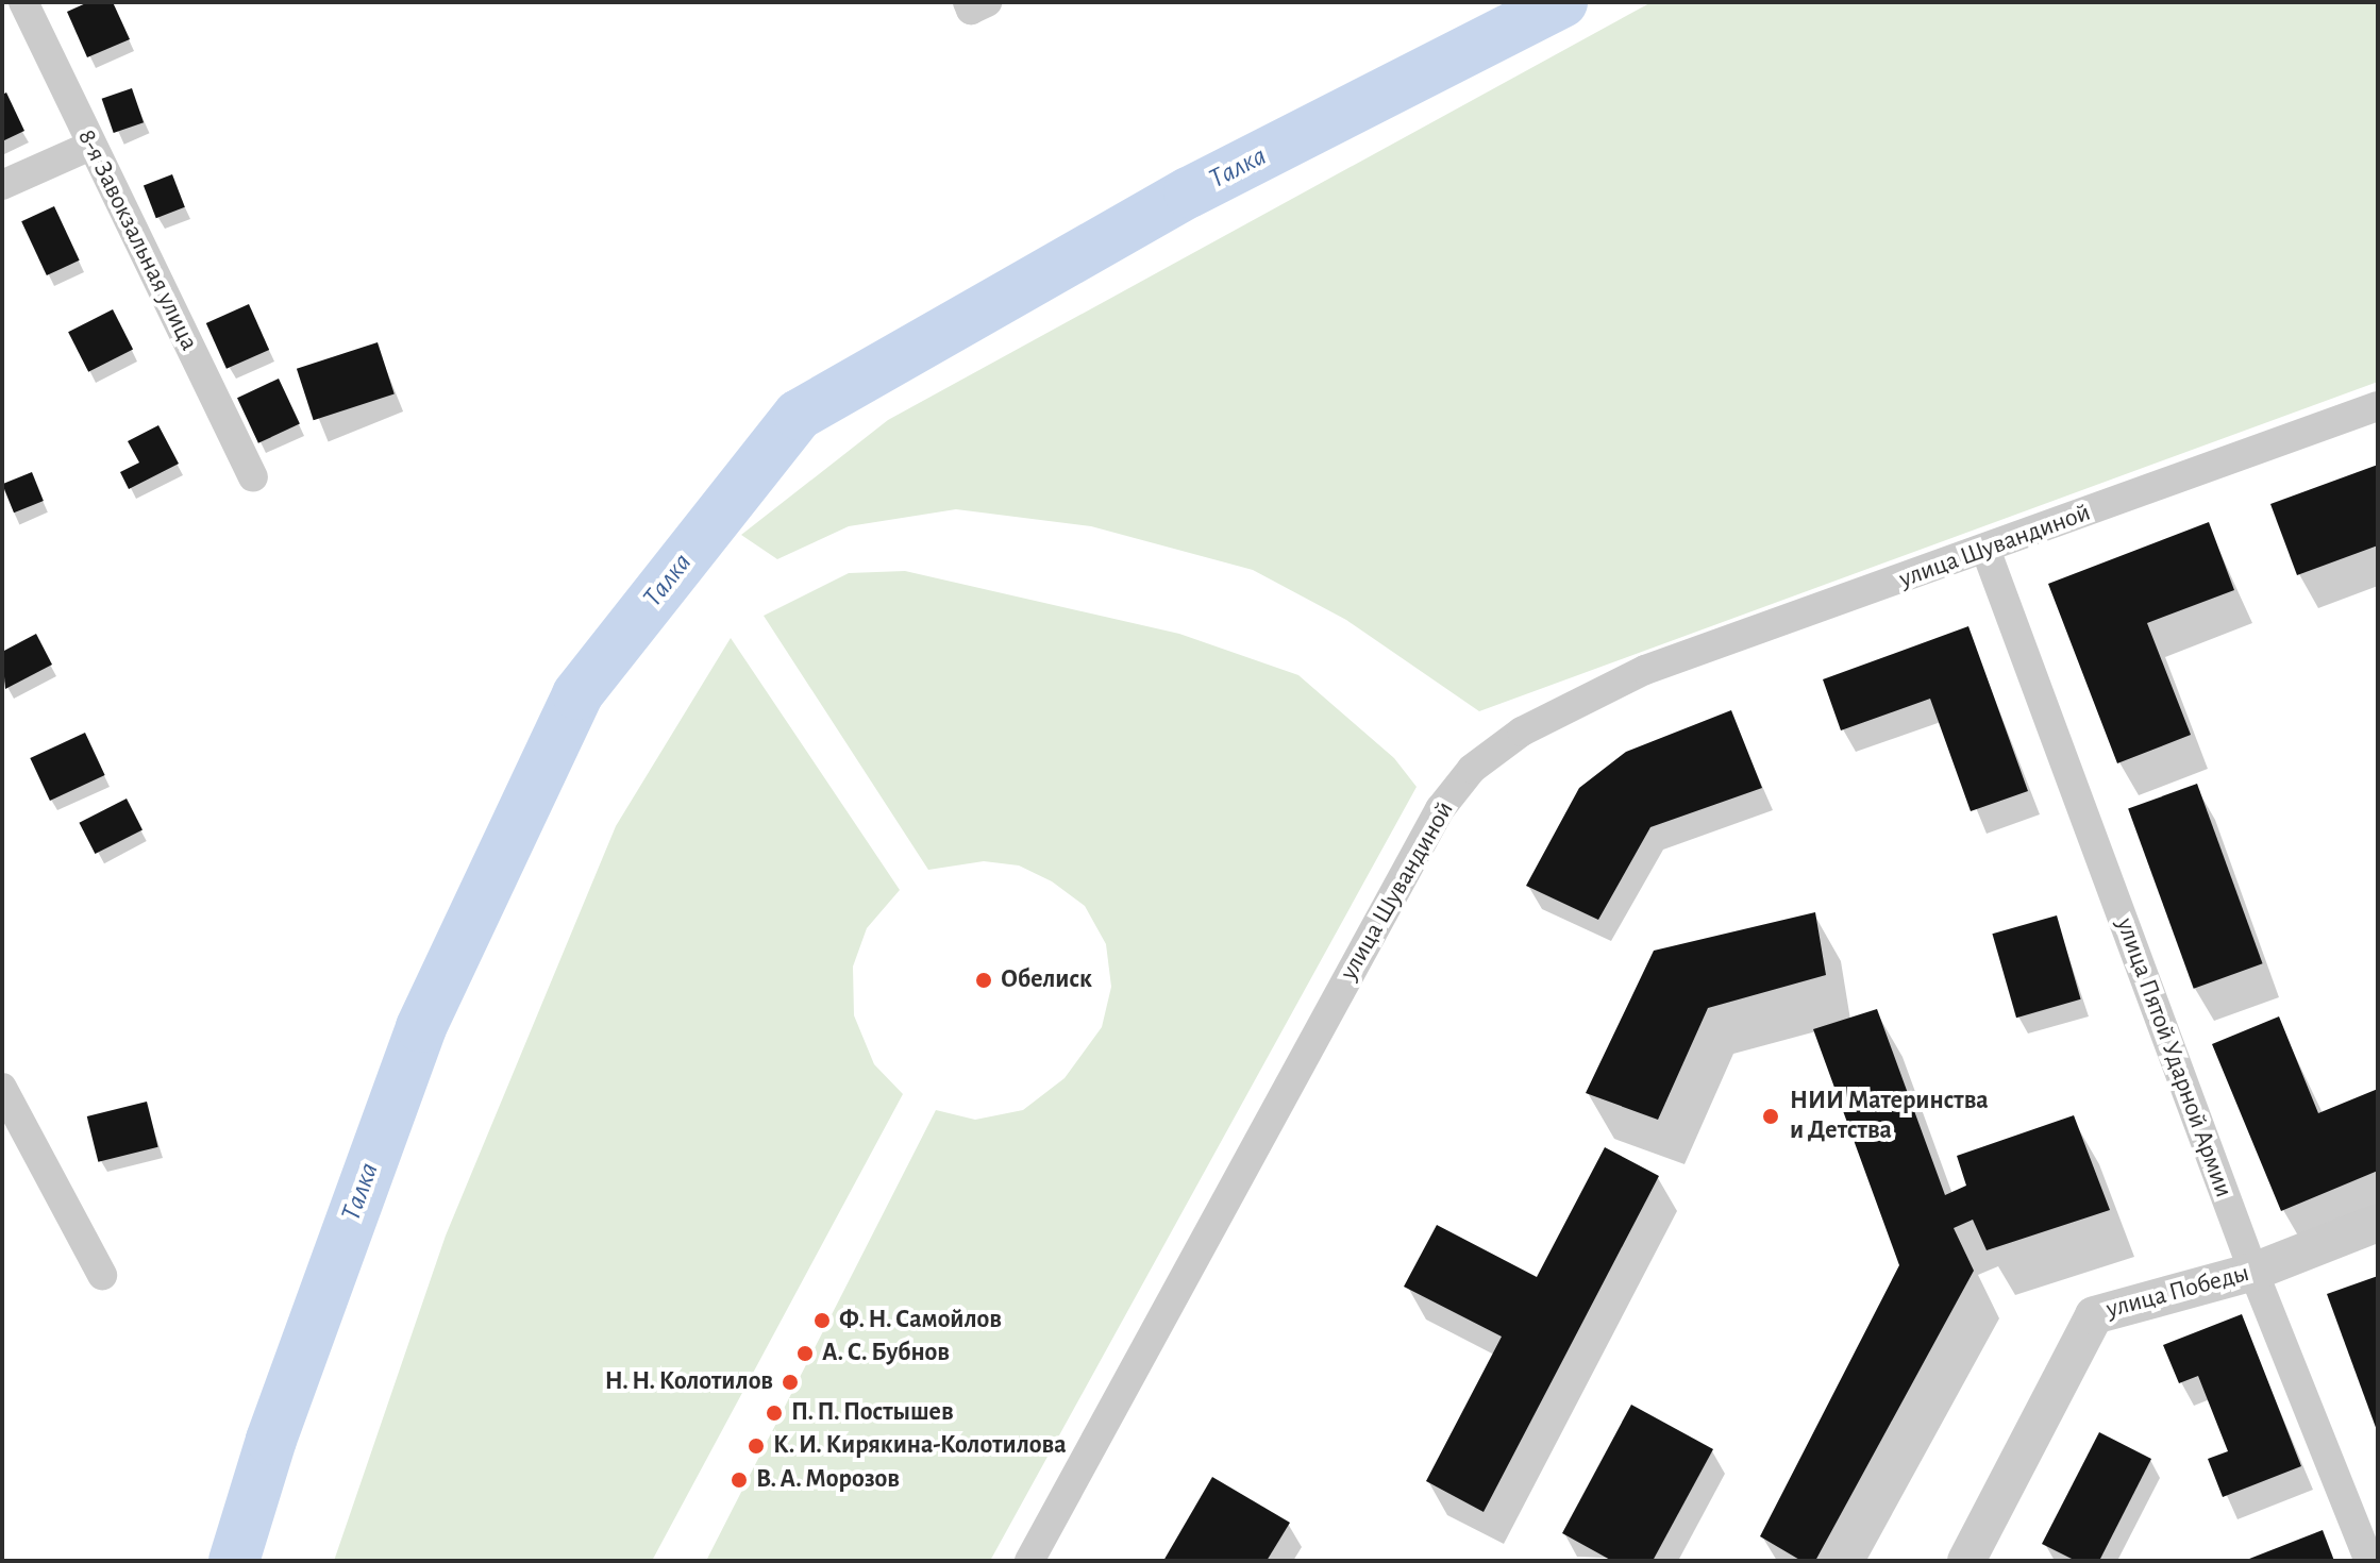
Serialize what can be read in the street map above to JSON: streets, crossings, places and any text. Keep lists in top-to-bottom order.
{
  "streets": {
    "street": [
      "8-я Завокзальная улица",
      "улица Шувандиной",
      "улица Пятой Ударной Армии",
      "улица Победы"
    ]
  },
  "crossings": [
    ["улица Шувандиной", "улица Пятой Ударной Армии"],
    ["улица Пятой Ударной Армии", "улица Победы"]
  ],
  "water": ["Талка"],
  "places": [
    "Обелиск",
    "НИИ Материнства и Детства",
    "Ф. Н. Самойлов",
    "А. С. Бубнов",
    "Н. Н. Колотилов",
    "П. П. Постышев",
    "К. И. Кирякина-Колотилова",
    "В. А. Морозов"
  ]
}
